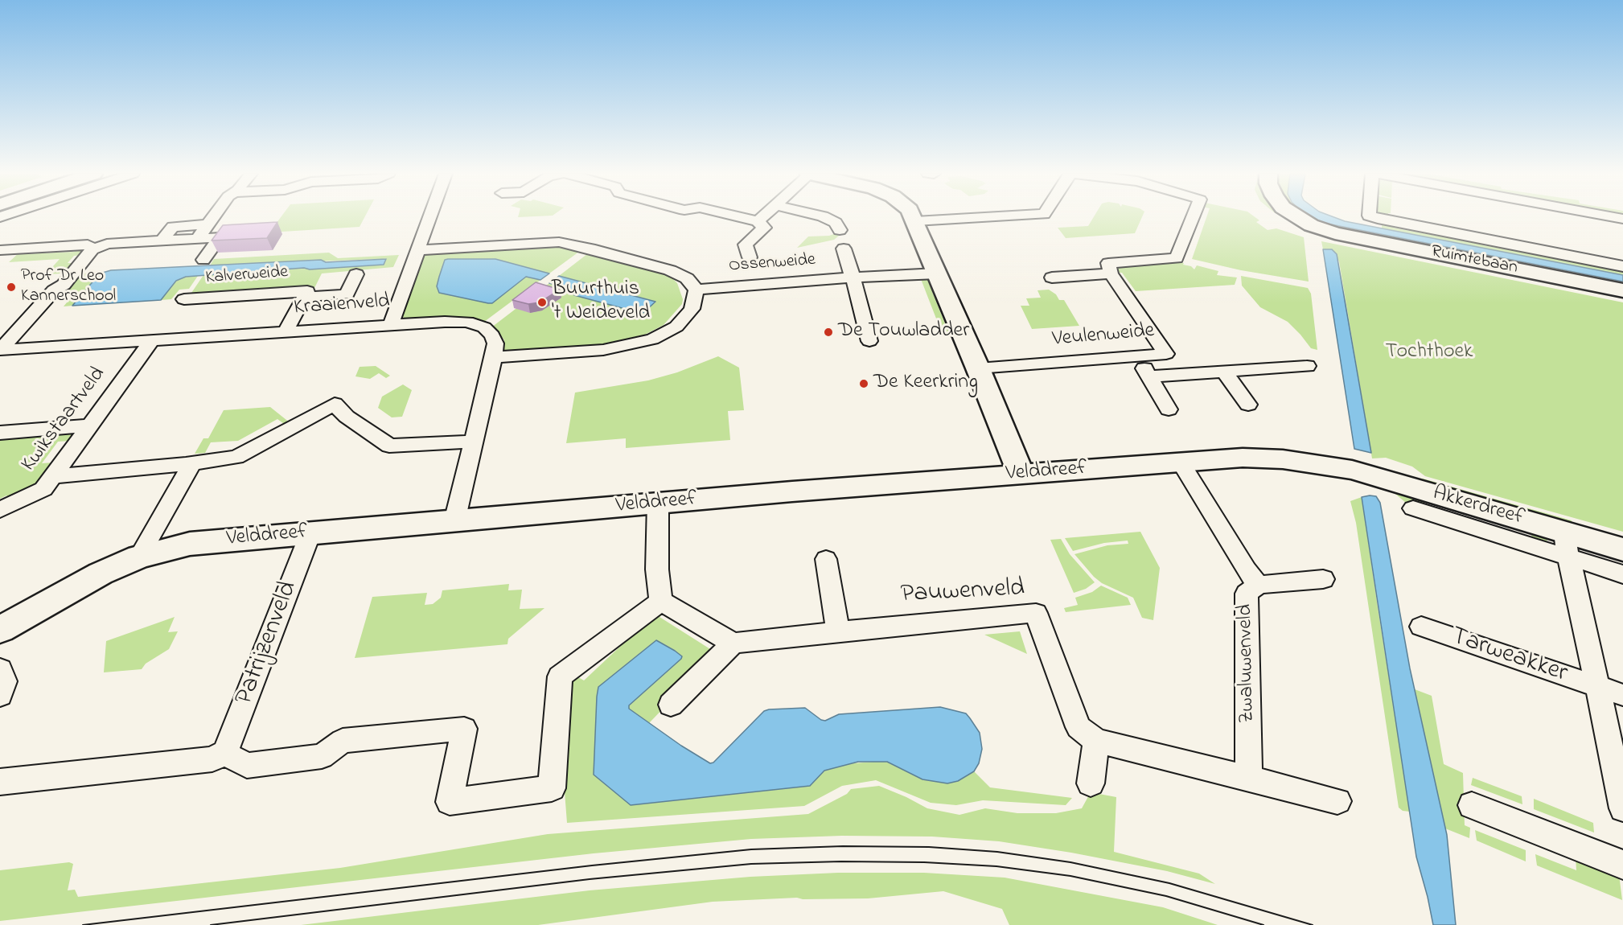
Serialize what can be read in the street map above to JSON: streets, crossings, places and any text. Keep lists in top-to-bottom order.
{
  "streets": {
    "street": [
      "Ruimtebaan",
      "Ossenweide",
      "Kalverweide",
      "Kraaienveld",
      "Veulenweide",
      "Kwikstaartveld",
      "Velddreef",
      "Akkerdreef",
      "Pauwenveld",
      "Patrijzenveld",
      "Tarweakker",
      "Zwaluwenveld"
    ]
  },
  "crossings": [
    ["Kalverweide", "Kraaienveld"],
    ["Kraaienveld", "Kwikstaartveld"],
    ["Kraaienveld", "Velddreef"],
    ["Velddreef", "Akkerdreef"],
    ["Velddreef", "Patrijzenveld"],
    ["Velddreef", "Zwaluwenveld"],
    ["Akkerdreef", "Tarweakker"]
  ],
  "parks": ["Tochthoek"],
  "places": [
    "Prof Dr Leo Kannerschool",
    "Buurthuis 't Weideveld",
    "De Touwladder",
    "De Keerkring"
  ]
}
